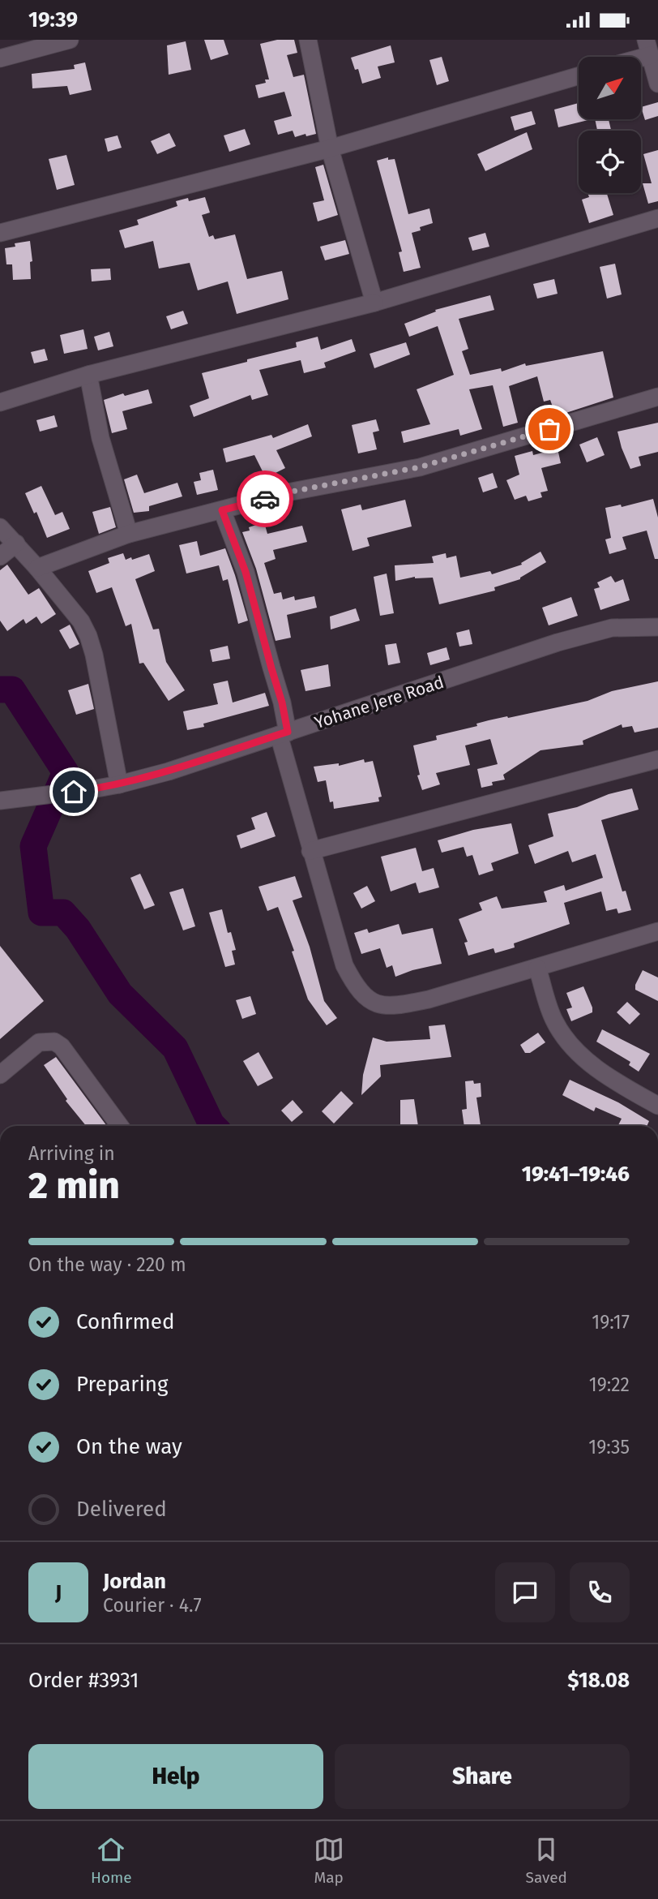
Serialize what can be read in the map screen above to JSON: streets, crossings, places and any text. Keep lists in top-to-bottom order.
{
  "streets": {
    "street": ["Yohane Jere Road"]
  },
  "north": "top right",
  "page": {
    "status": "19:39",
    "heading": ["2 min", "Arriving in", "19:41–19:46"],
    "panel": [
      "Jordan",
      "Courier · 4.7",
      "Order #3931",
      "$18.08"
    ],
    "bar": "On the way · 220 m",
    "list": [
      ["Confirmed", "19:17"],
      ["Preparing", "19:22"],
      ["On the way", "19:35"],
      "Delivered"
    ],
    "round": "J",
    "buttons": ["Help", "Share"],
    "tabs": ["Home", "Map", "Saved"]
  }
}
